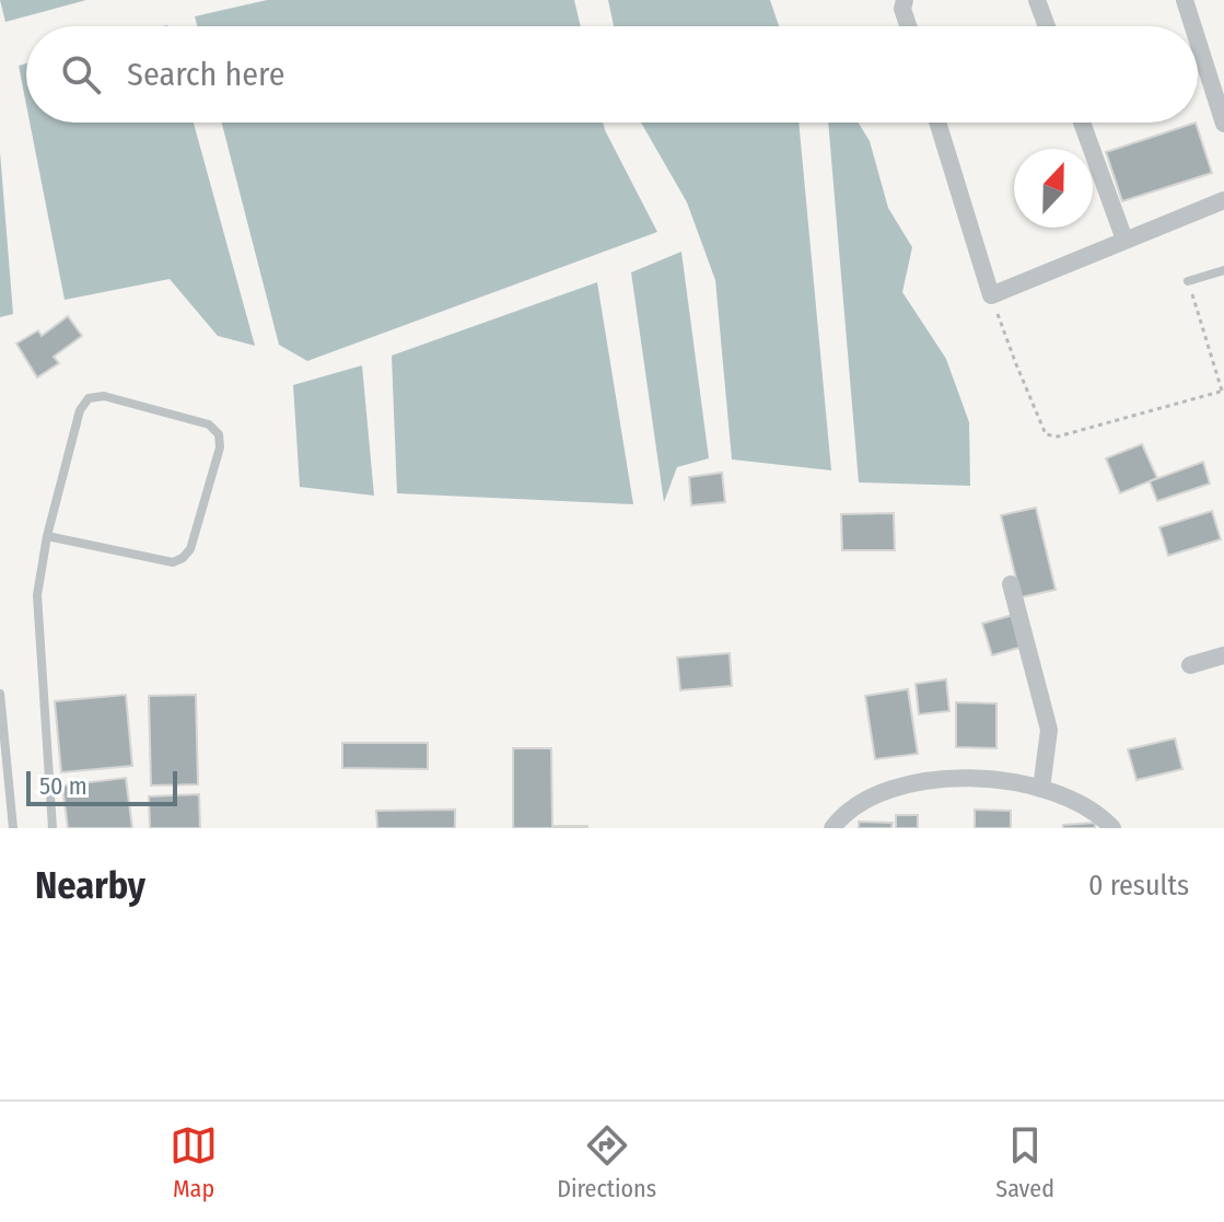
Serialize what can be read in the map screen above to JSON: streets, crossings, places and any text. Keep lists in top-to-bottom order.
{
  "scale_bar": "50 m",
  "north": "top",
  "page": {
    "search": "Search here",
    "scale": "50 m",
    "heading": ["Nearby", "0 results"],
    "nav": ["Map", "Directions", "Saved"]
  }
}
